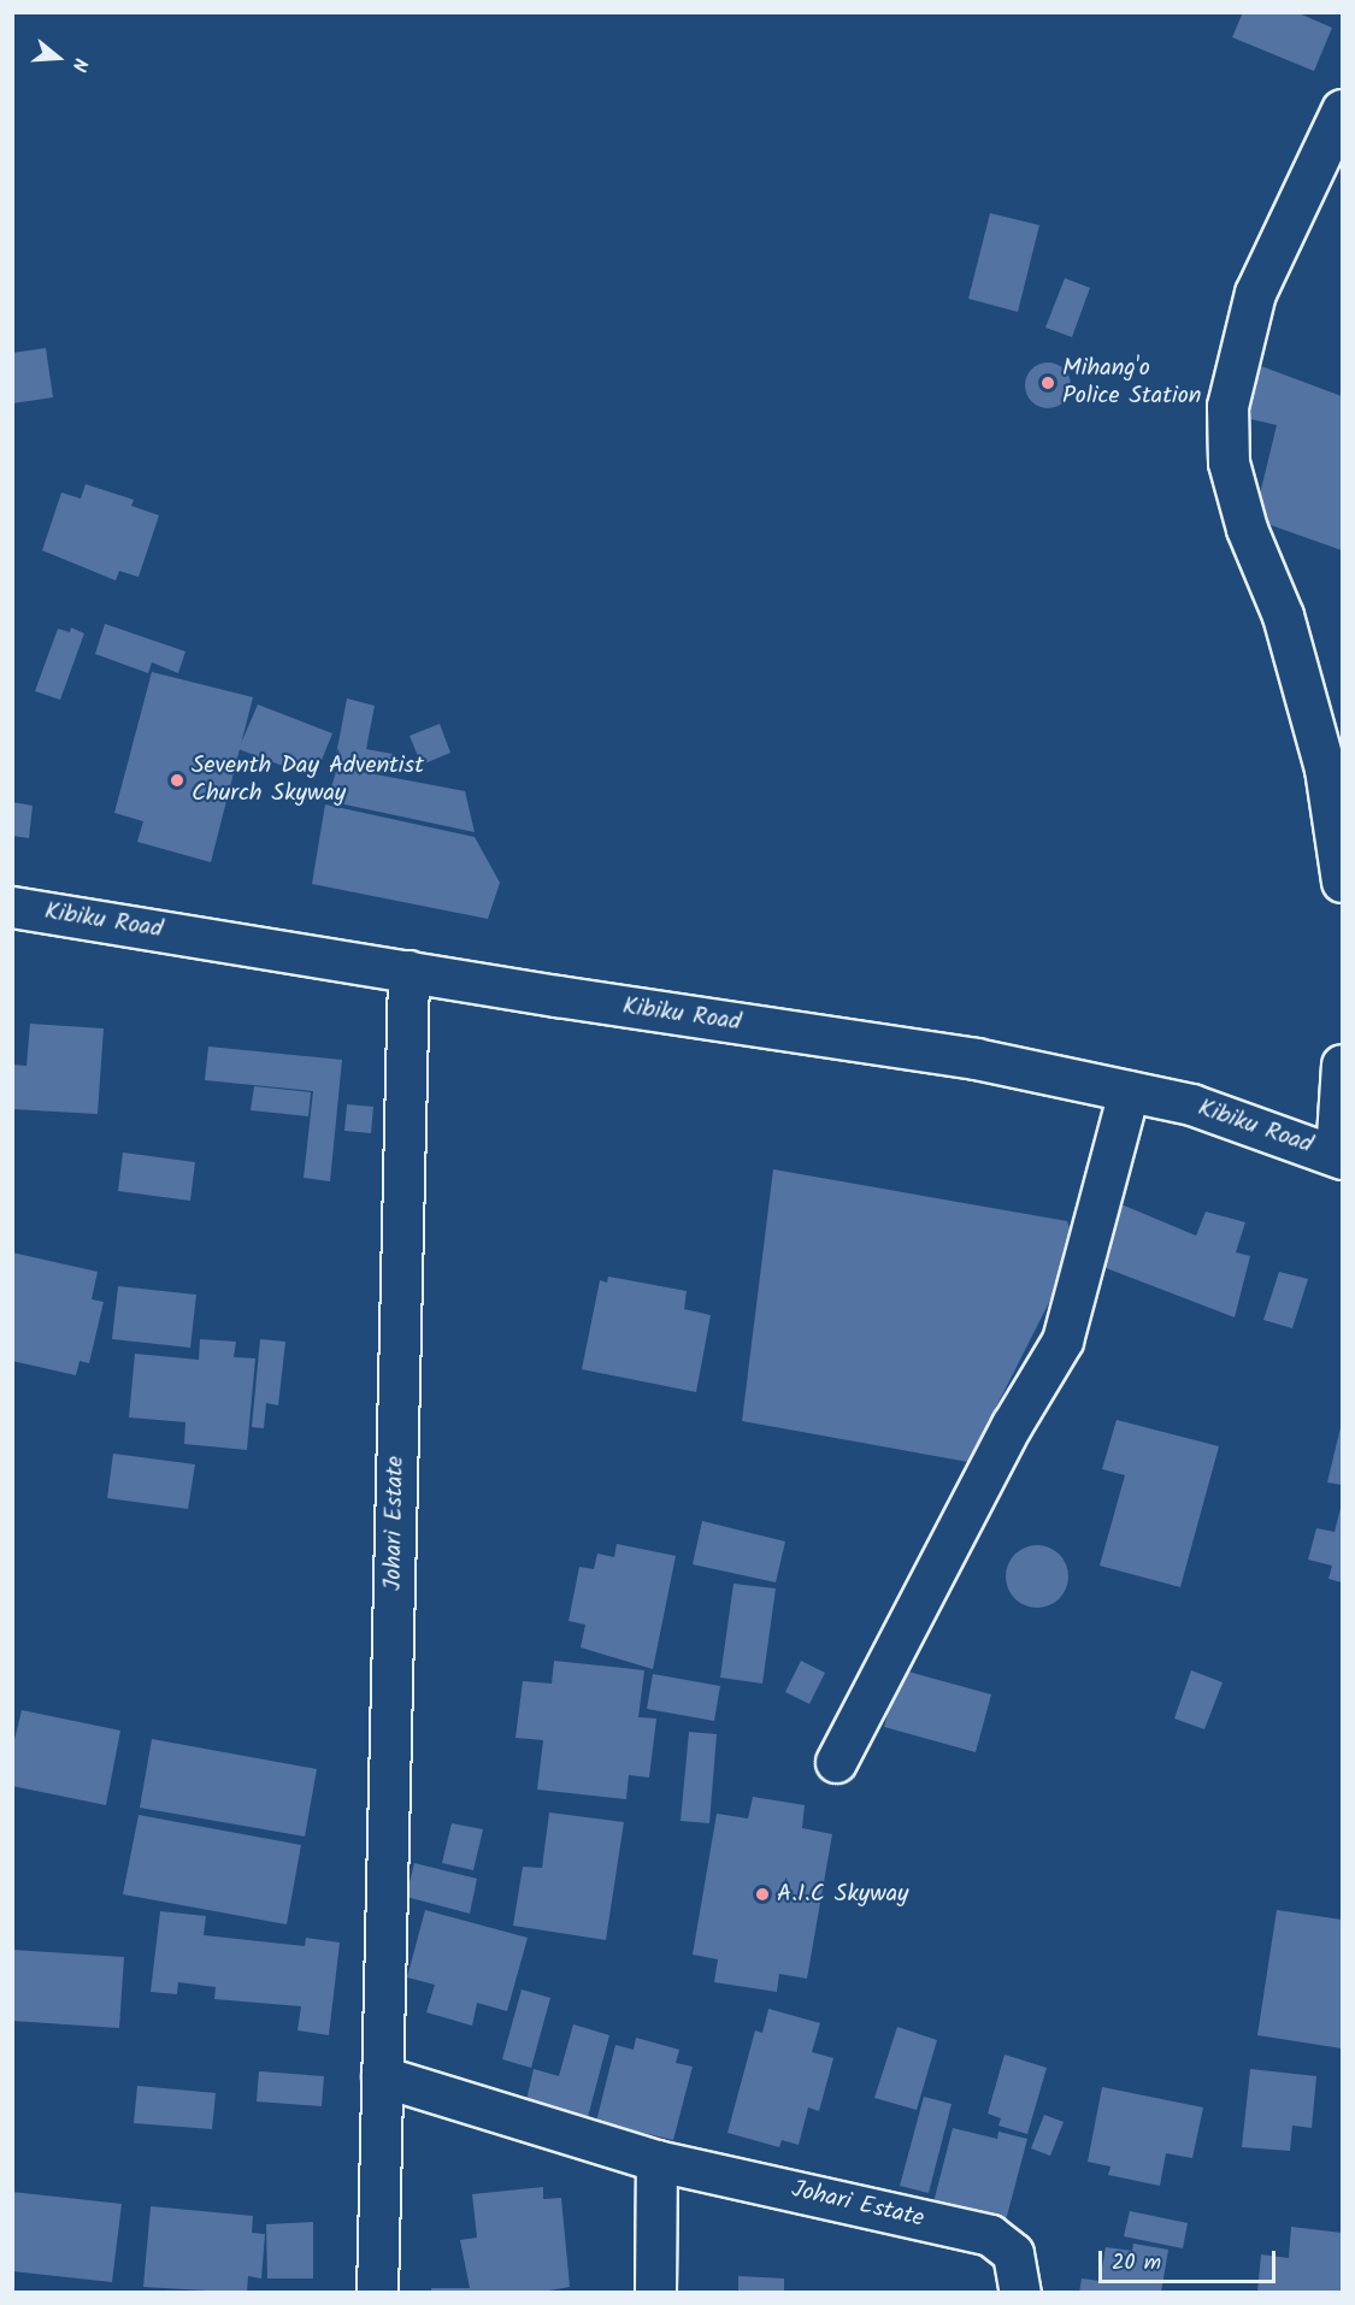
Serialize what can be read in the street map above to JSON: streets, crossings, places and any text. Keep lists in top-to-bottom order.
{
  "streets": {
    "street": ["Kibiku Road", "Johari Estate"]
  },
  "crossings": [
    ["Kibiku Road", "Johari Estate"]
  ],
  "places": ["Mihang'o Police Station", "Seventh Day Adventist Church Skyway", "A.I.C Skyway"],
  "scale_bar": "20 m",
  "north": "right"
}
